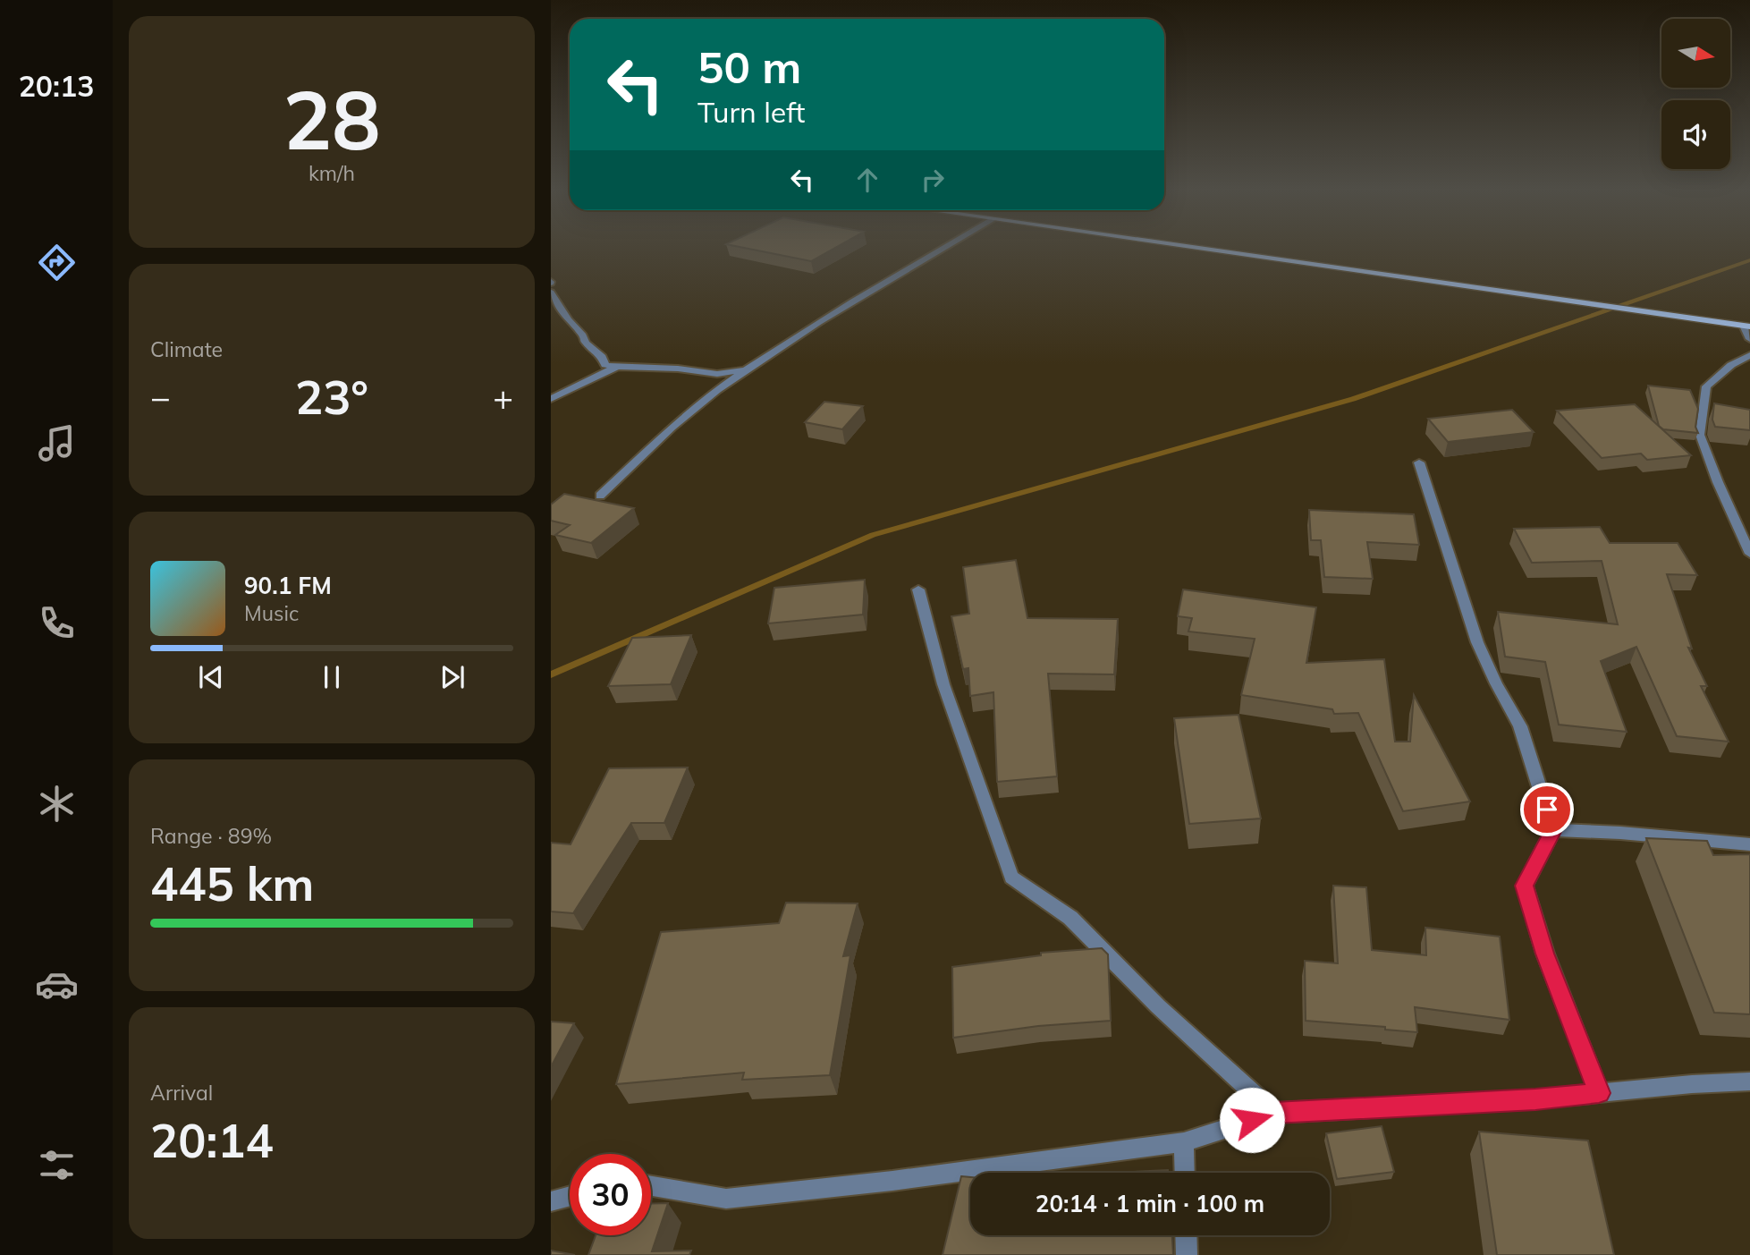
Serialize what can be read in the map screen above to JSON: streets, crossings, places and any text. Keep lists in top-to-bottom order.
{
  "north": "right",
  "page": {
    "tabs": "20:13",
    "tile": [
      ["28", "km/h"],
      "Climate",
      ["Range · 89%", "445 km"],
      ["Arrival", "20:14"]
    ],
    "turn": ["50 m", "Turn left"],
    "heat": ["−", "23°", "+"],
    "song": ["90.1 FM", "Music"],
    "limit": "30",
    "trip": "20:14 · 1 min · 100 m"
  }
}
